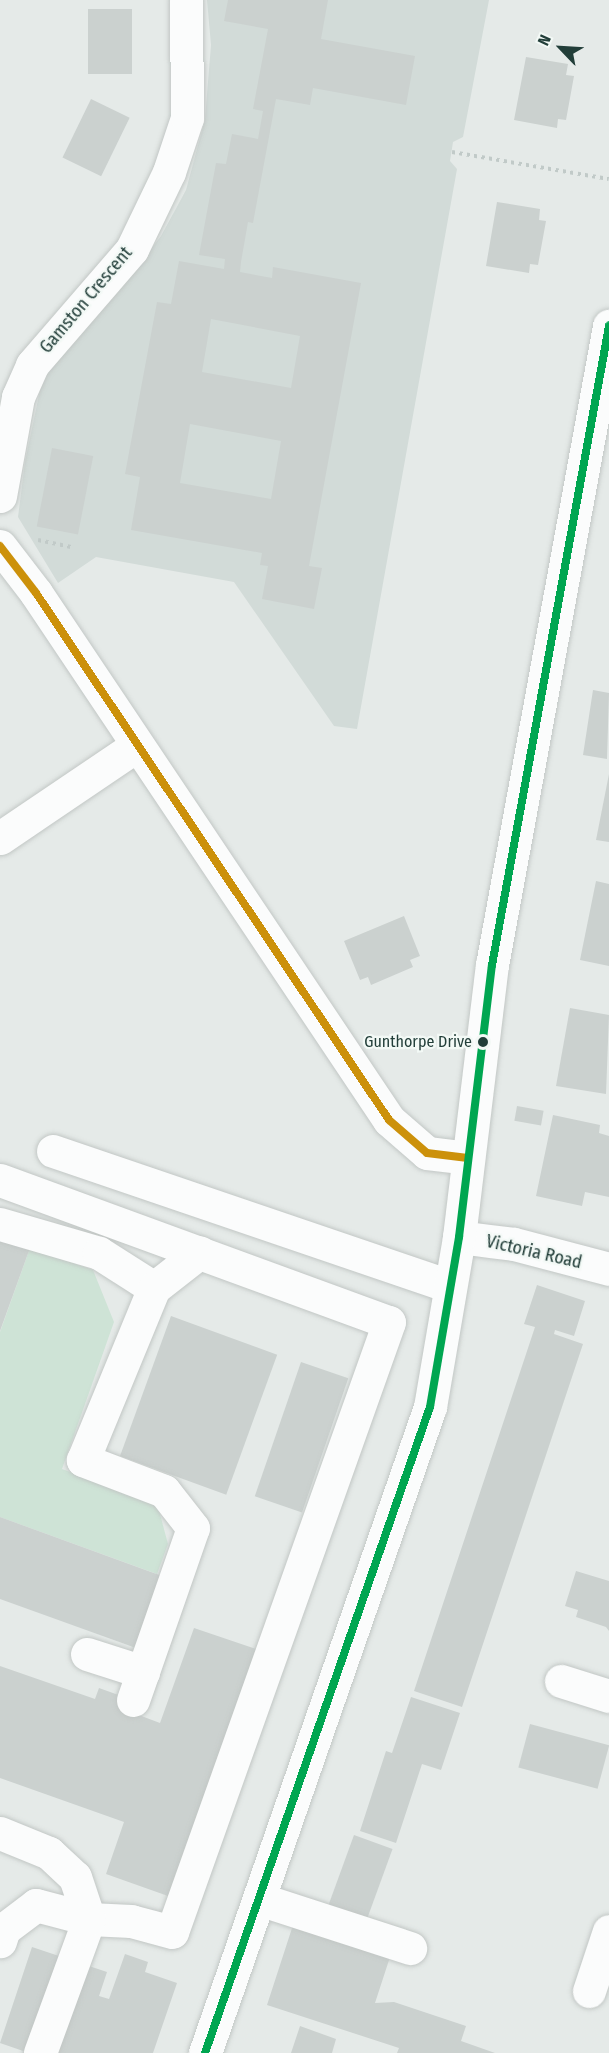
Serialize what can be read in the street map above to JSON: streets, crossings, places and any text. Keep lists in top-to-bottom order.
{
  "streets": {
    "street": ["Gamston Crescent", "Victoria Road"]
  },
  "places": ["Gunthorpe Drive"],
  "north": "top left"
}
